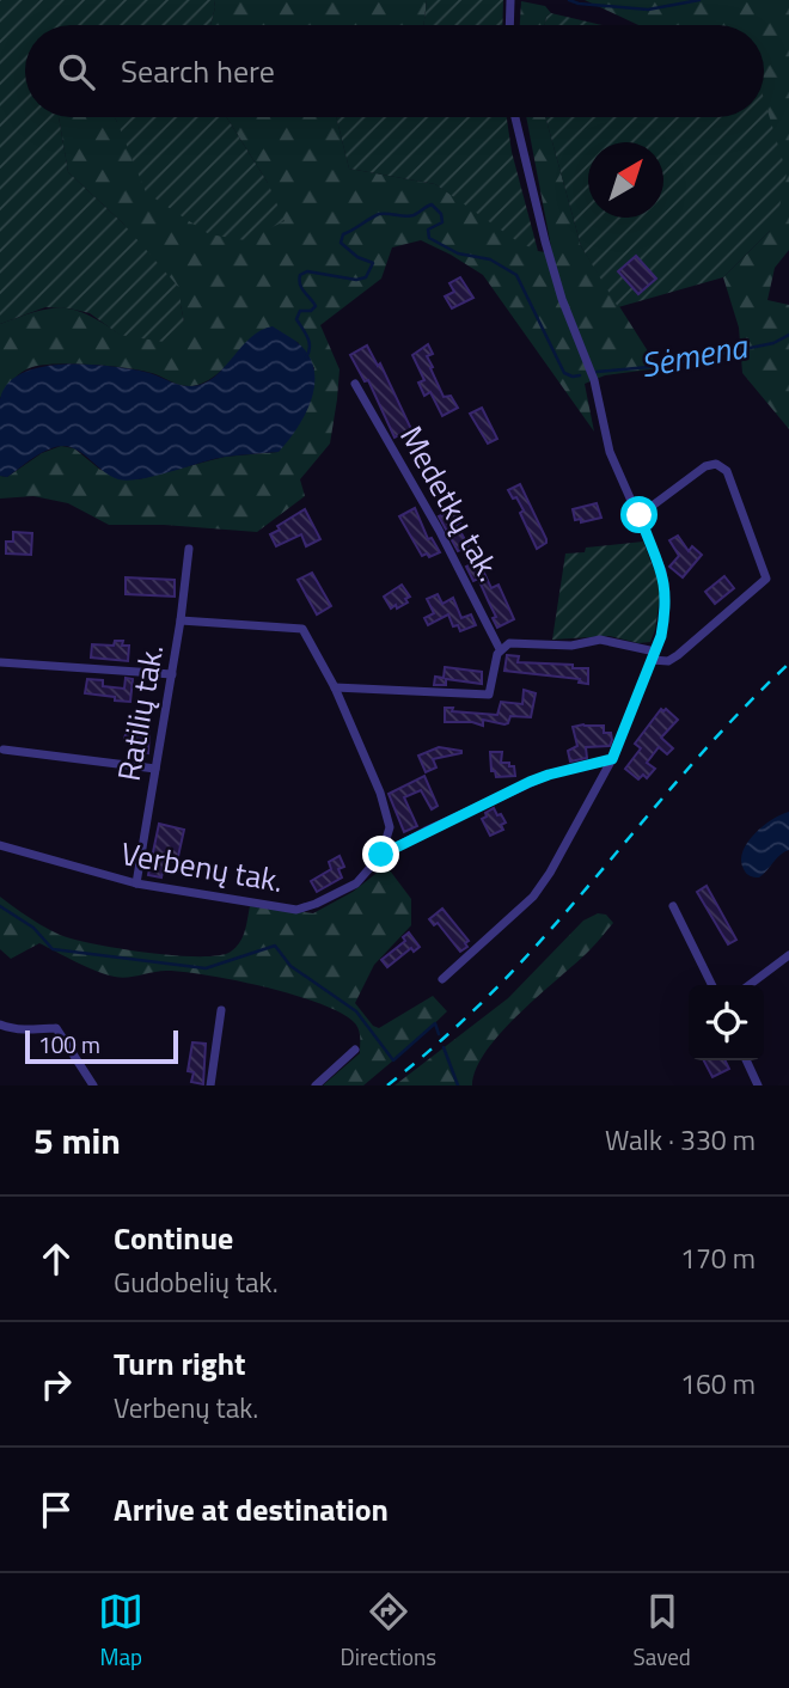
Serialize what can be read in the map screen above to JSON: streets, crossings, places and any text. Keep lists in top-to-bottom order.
{
  "streets": {
    "street": ["Medetkų tak.", "Ratilių tak.", "Verbenų tak."]
  },
  "crossings": [
    ["Ratilių tak.", "Verbenų tak."]
  ],
  "water": ["Sėmena"],
  "scale_bar": "100 m",
  "north": "top right",
  "page": {
    "search": "Search here",
    "scale": "100 m",
    "heading": ["5 min", "Walk · 330 m"],
    "list": [
      ["Continue", "Gudobelių tak.", "170 m"],
      ["Turn right", "Verbenų tak.", "160 m"],
      "Arrive at destination"
    ],
    "nav": ["Map", "Directions", "Saved"]
  }
}
